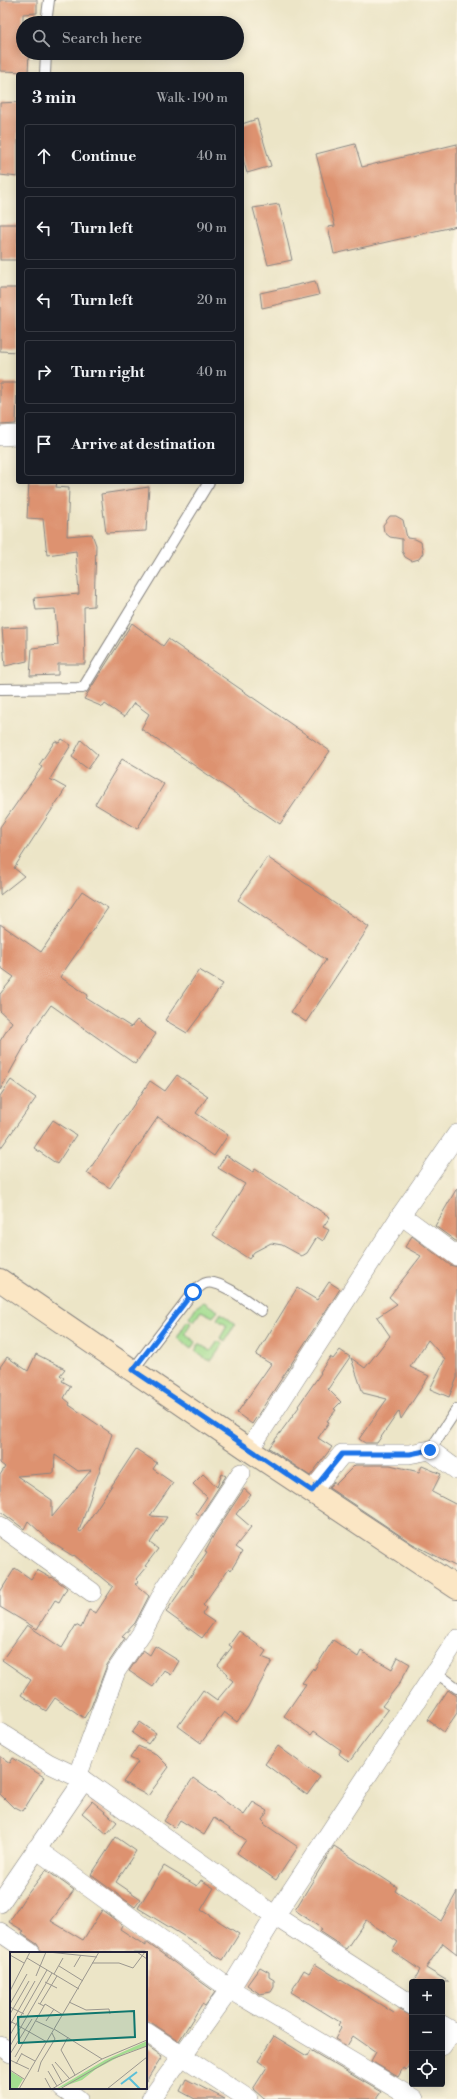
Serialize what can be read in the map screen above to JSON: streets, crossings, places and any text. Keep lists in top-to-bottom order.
{
  "page": {
    "search": "Search here",
    "heading": ["3 min", "Walk · 190 m"],
    "list": [
      ["Continue", "40 m"],
      ["Turn left", "90 m"],
      ["Turn left", "20 m"],
      ["Turn right", "40 m"],
      "Arrive at destination"
    ],
    "map_buttons": ["+", "−"]
  }
}
